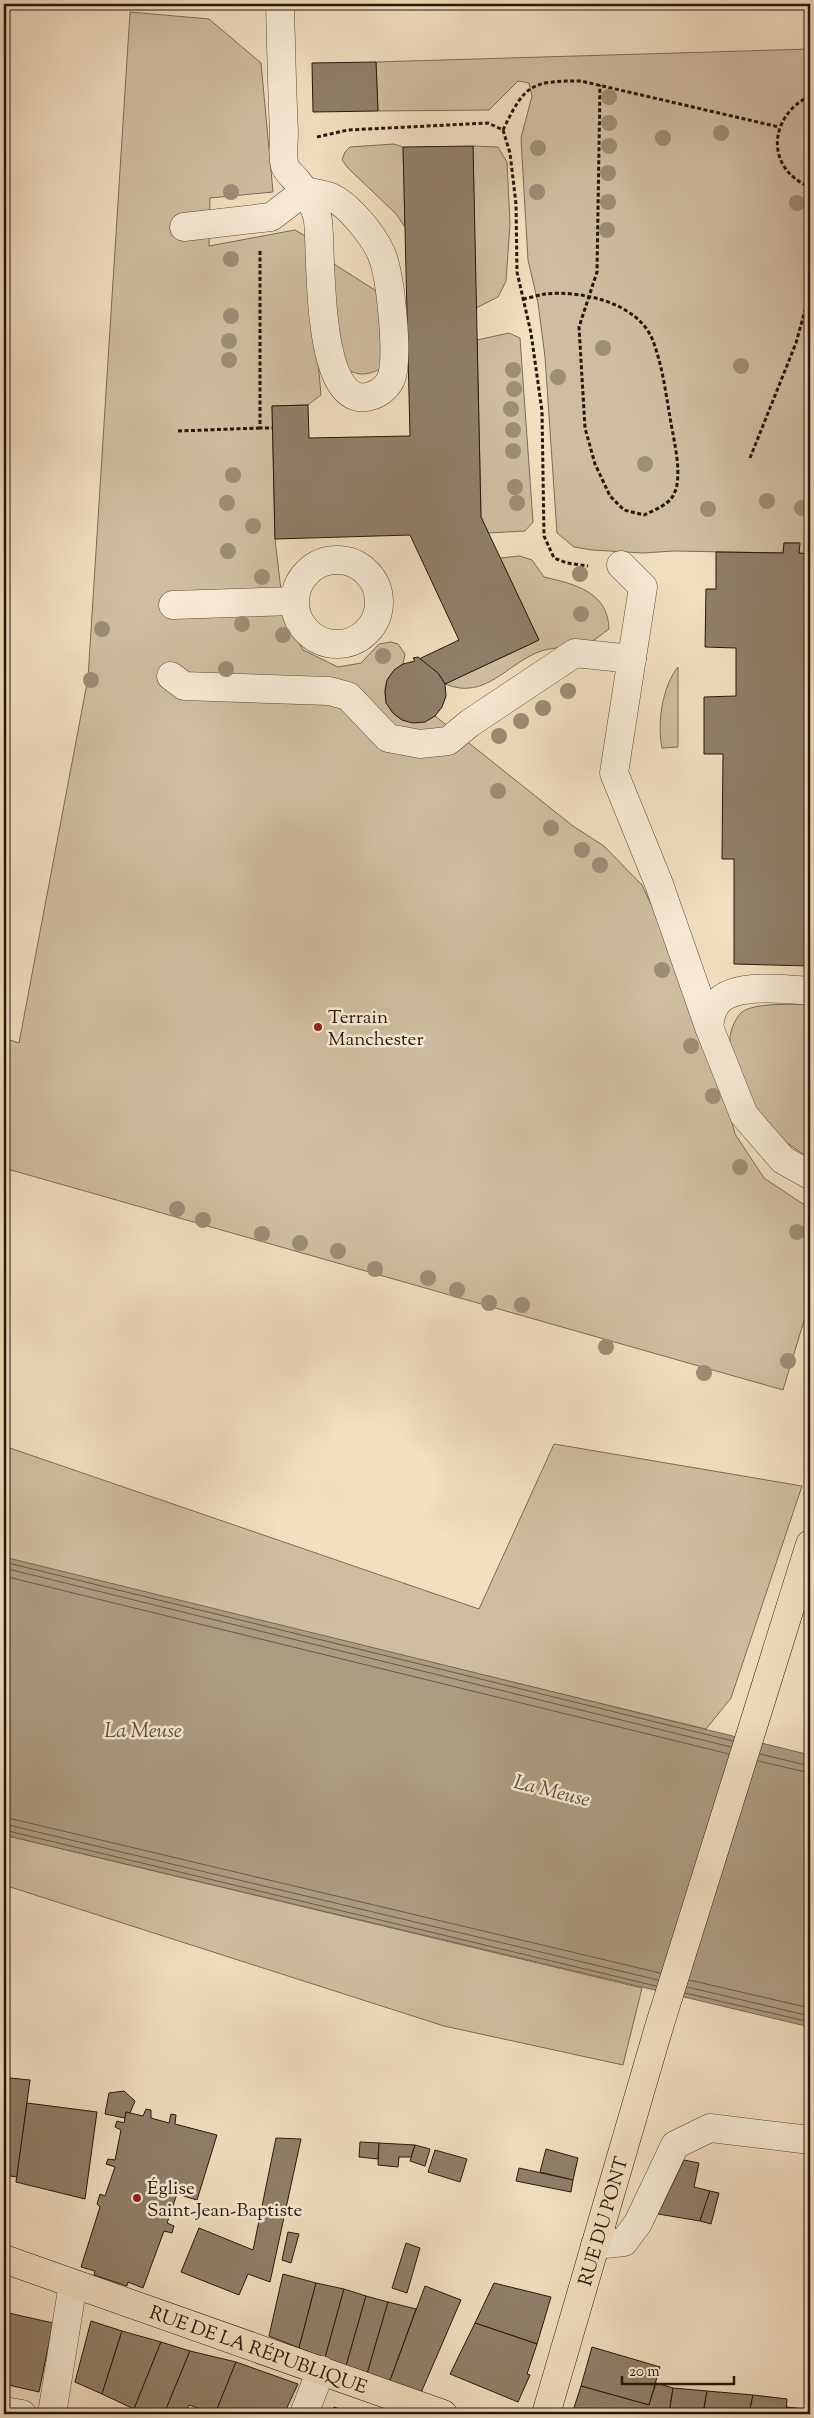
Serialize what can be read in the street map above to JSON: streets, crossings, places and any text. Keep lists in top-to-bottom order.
{
  "streets": {
    "main road": ["RUE DU PONT", "RUE DE LA RÉPUBLIQUE"]
  },
  "water": ["La Meuse"],
  "places": ["Terrain Manchester", "Église Saint-Jean-Baptiste"],
  "scale_bar": "20 m"
}
